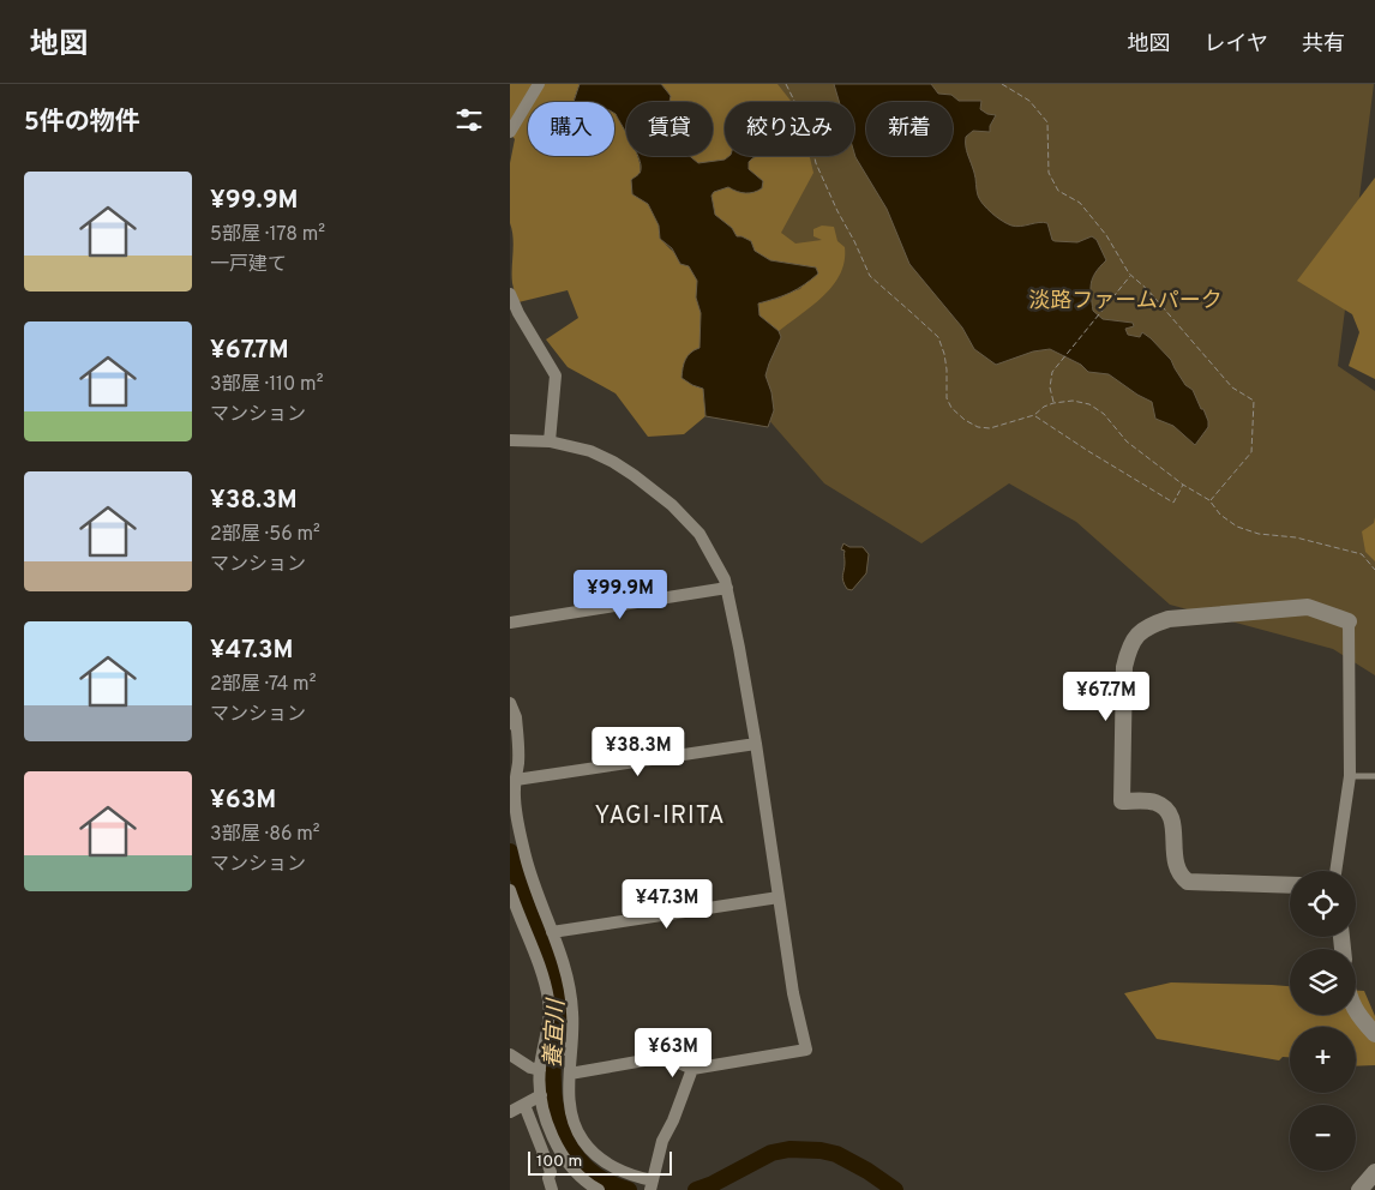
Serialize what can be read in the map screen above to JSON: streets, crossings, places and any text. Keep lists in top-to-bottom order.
{
  "districts": ["YAGI-IRITA"],
  "water": ["養宜川"],
  "parks": ["淡路ファームパーク"],
  "scale_bar": "100 m",
  "page": {
    "header": "地図",
    "nav": ["地図", "レイヤ", "共有"],
    "heading": "5件の物件",
    "chip": [
      "購入",
      "賃貸",
      "絞り込み",
      "新着"
    ],
    "list": [
      {
        "name": "¥99.9M",
        "note": "5部屋 · 178 m² · 一戸建て"
      },
      {
        "name": "¥67.7M",
        "note": "3部屋 · 110 m² · マンション"
      },
      {
        "name": "¥38.3M",
        "note": "2部屋 · 56 m² · マンション"
      },
      {
        "name": "¥47.3M",
        "note": "2部屋 · 74 m² · マンション"
      },
      {
        "name": "¥63M",
        "note": "3部屋 · 86 m² · マンション"
      }
    ],
    "price": [
      "¥99.9M",
      "¥67.7M",
      "¥38.3M",
      "¥47.3M",
      "¥63M"
    ],
    "map_buttons": ["+", "−"],
    "scale": "100 m"
  }
}
